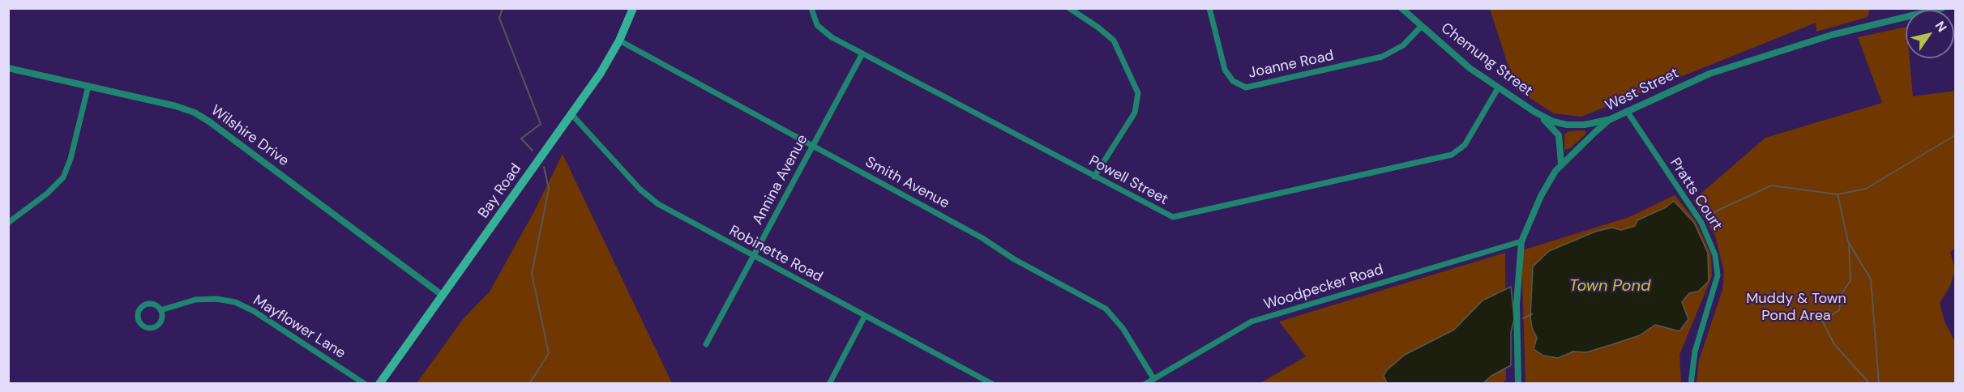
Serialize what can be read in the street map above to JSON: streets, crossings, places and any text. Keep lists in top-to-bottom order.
{
  "streets": {
    "main road": ["Bay Road"],
    "street": [
      "Chemung Street",
      "Joanne Road",
      "West Street",
      "Wilshire Drive",
      "Annina Avenue",
      "Powell Street",
      "Smith Avenue",
      "Pratts Court",
      "Robinette Road",
      "Woodpecker Road",
      "Mayflower Lane"
    ]
  },
  "crossings": [
    ["Chemung Street", "Joanne Road"],
    ["Chemung Street", "West Street"],
    ["Chemung Street", "Powell Street"],
    ["West Street", "Pratts Court"],
    ["West Street", "Woodpecker Road"],
    ["Wilshire Drive", "Bay Road"],
    ["Annina Avenue", "Powell Street"],
    ["Annina Avenue", "Smith Avenue"],
    ["Annina Avenue", "Robinette Road"],
    ["Smith Avenue", "Bay Road"],
    ["Smith Avenue", "Woodpecker Road"],
    ["Bay Road", "Robinette Road"]
  ],
  "water": ["Town Pond"],
  "parks": ["Muddy & Town Pond Area"],
  "north": "top right"
}
